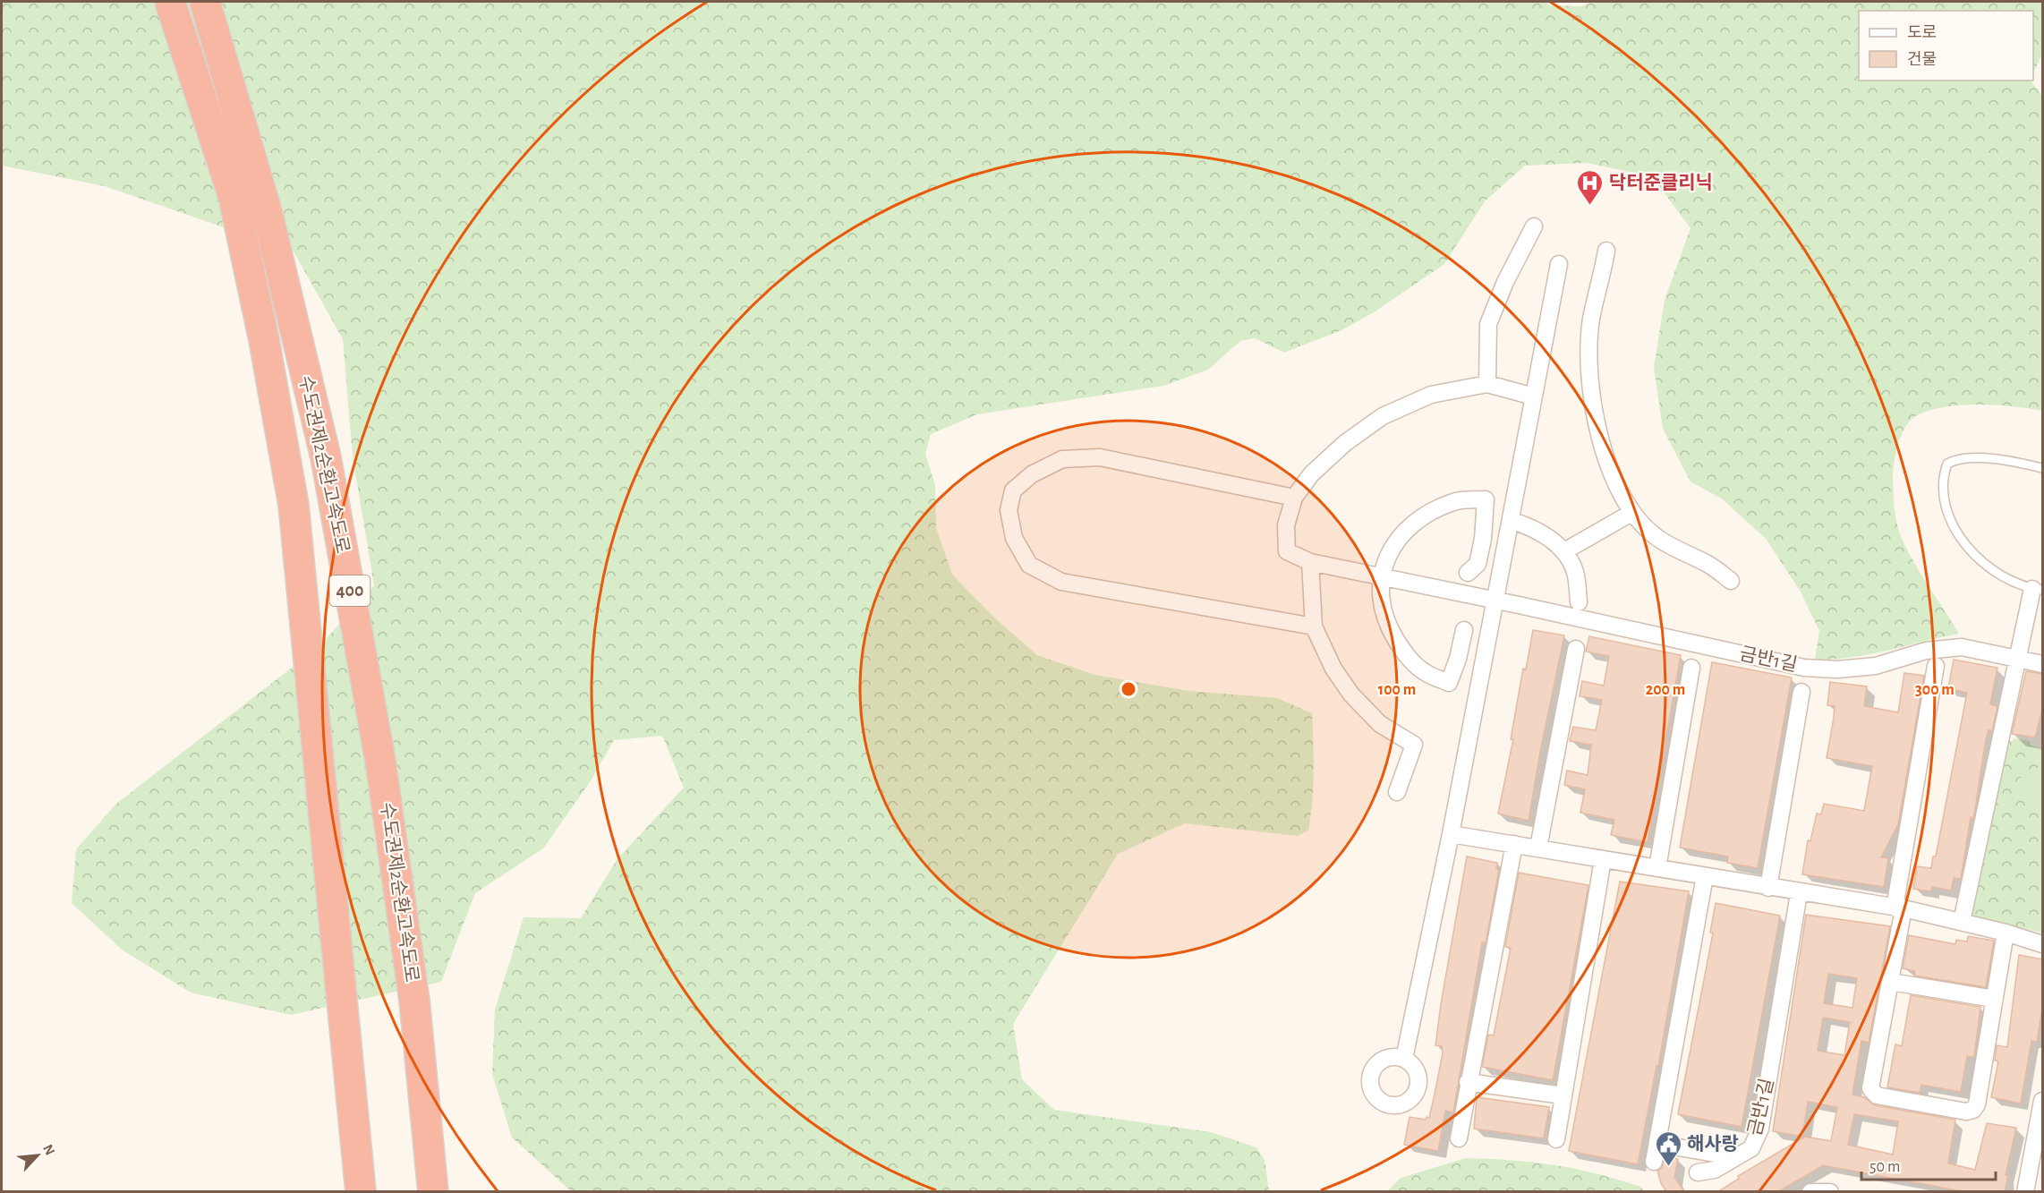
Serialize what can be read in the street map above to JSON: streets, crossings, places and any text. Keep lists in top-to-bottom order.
{
  "streets": {
    "highway": ["수도권제2순환고속도로", "400"],
    "street": ["금반1길"]
  },
  "places": {
    "hospital": ["닥터준클리닉"],
    "public building": ["해사랑"]
  },
  "legend": ["도로", "건물"],
  "scale_bar": "50 m",
  "north": "top right",
  "rings": ["100 m", "200 m", "300 m"]
}
